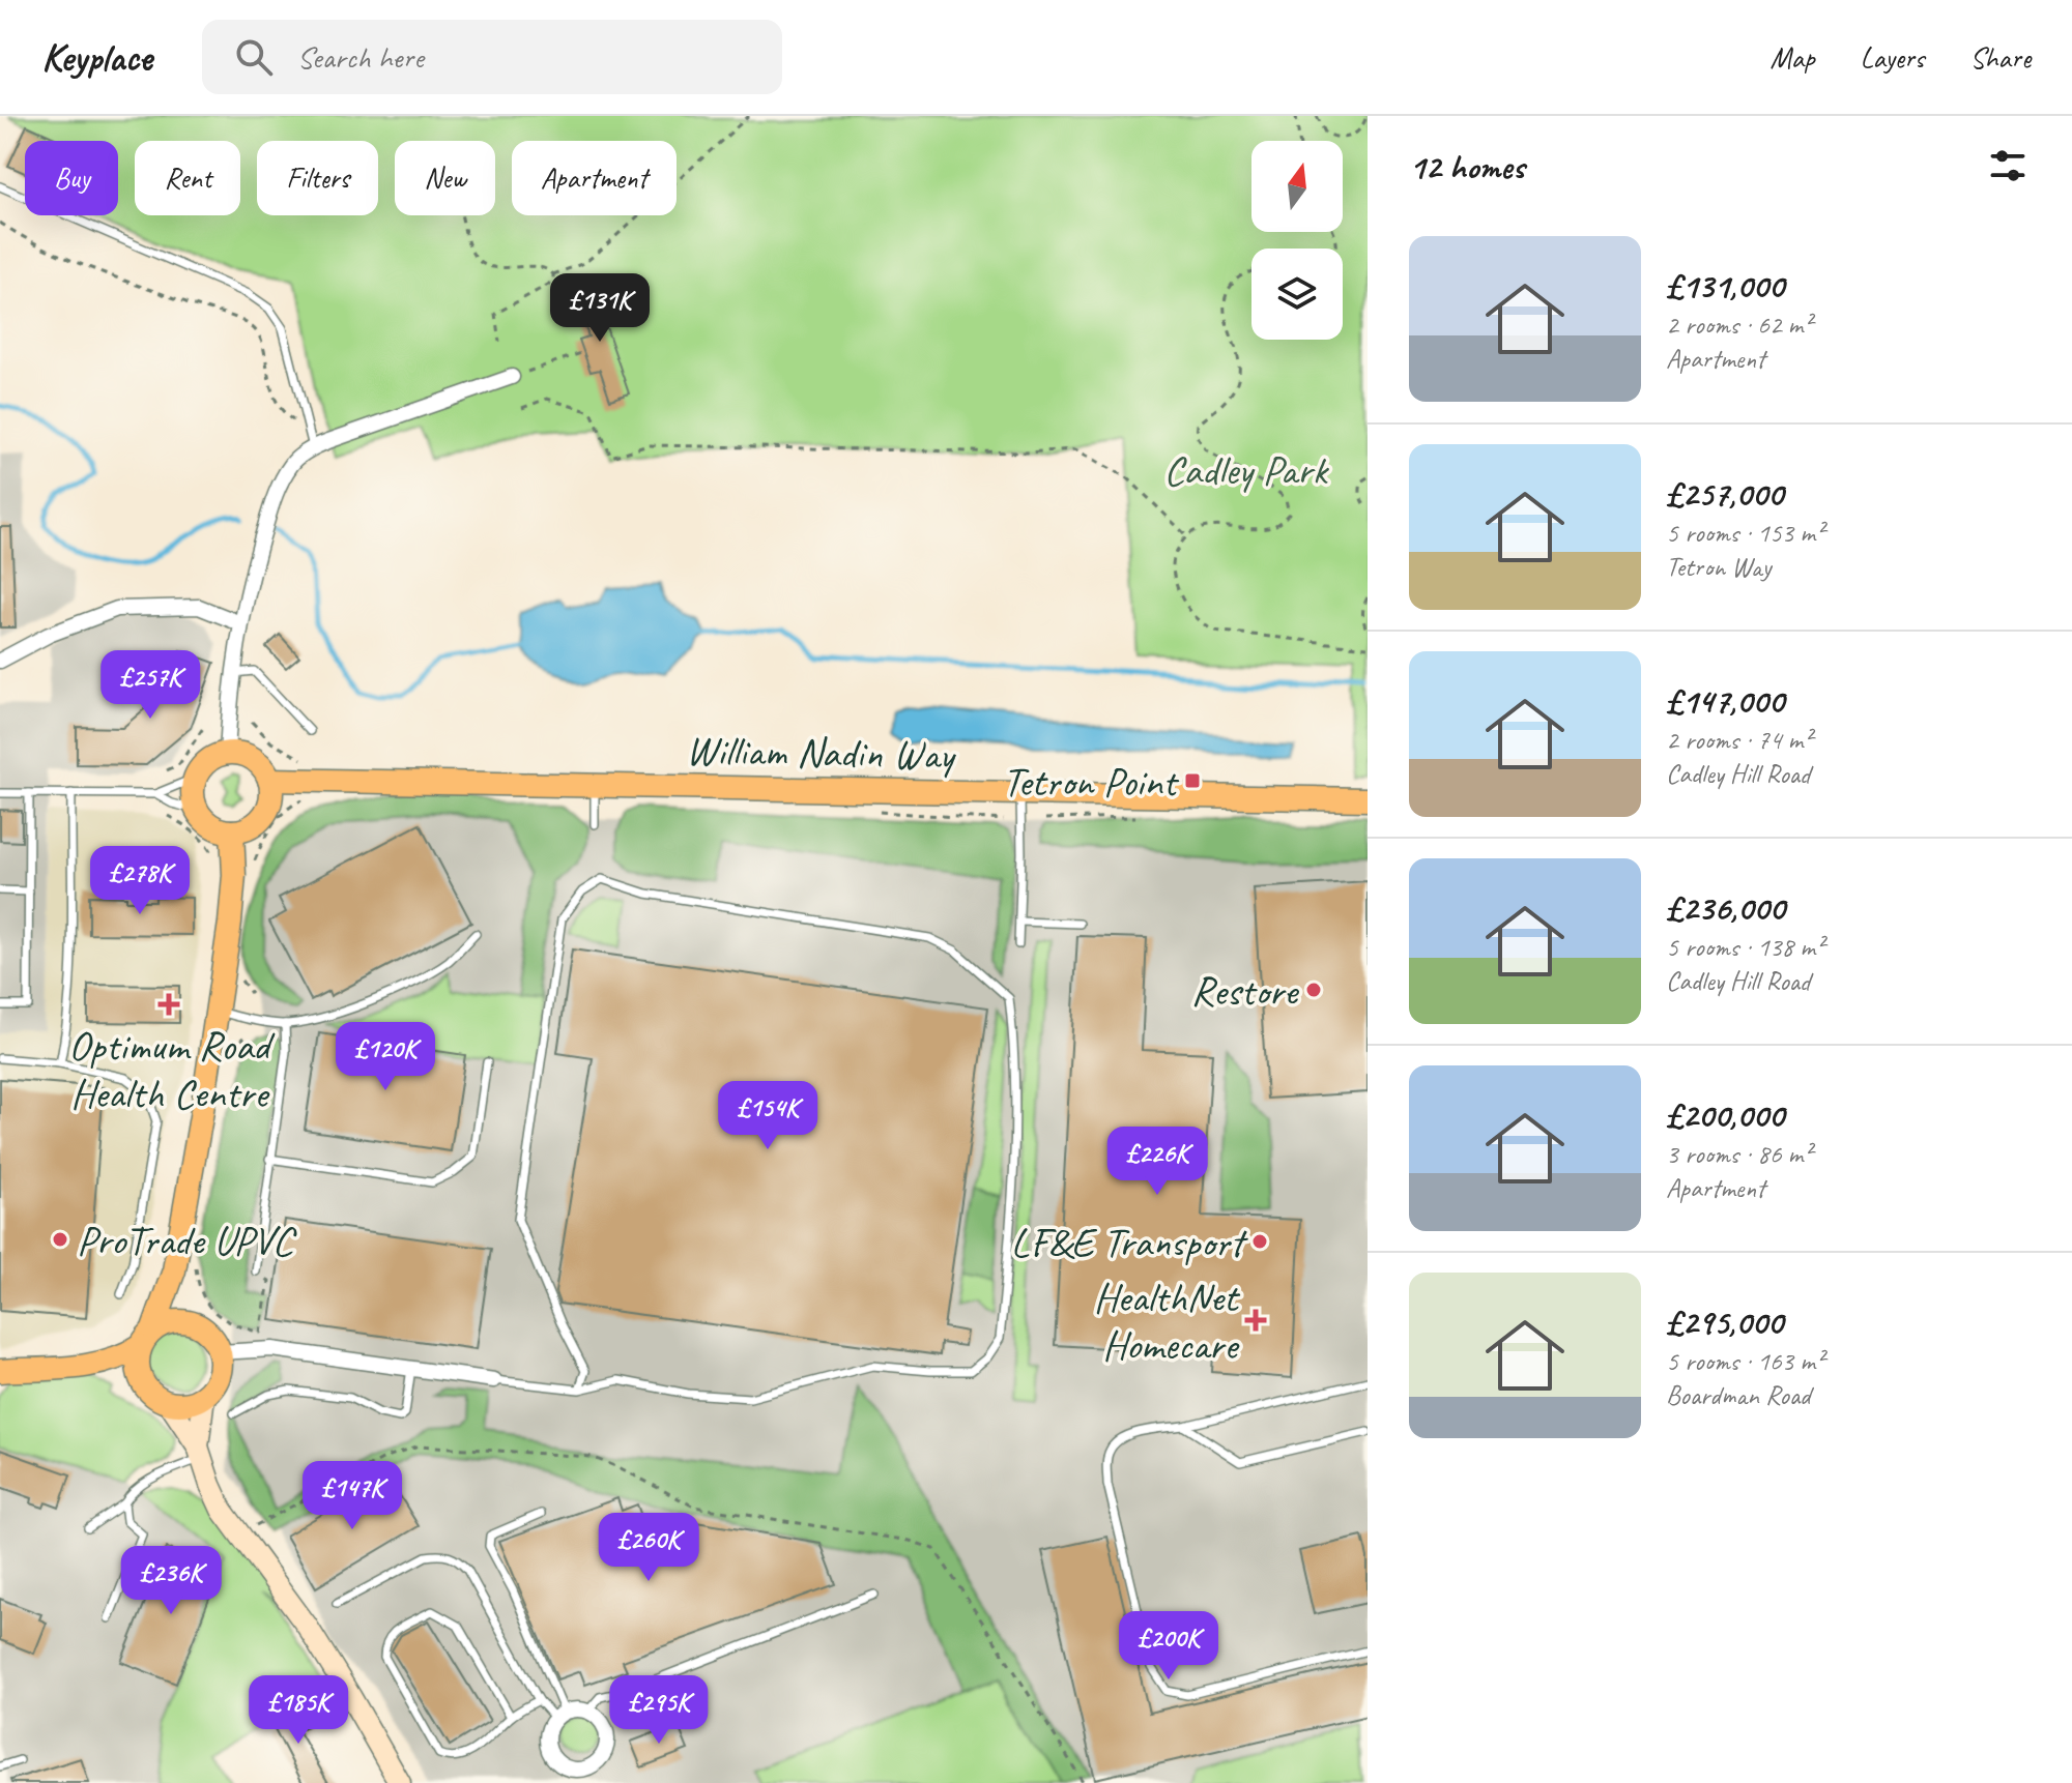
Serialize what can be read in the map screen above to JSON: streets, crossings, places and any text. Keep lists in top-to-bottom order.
{
  "streets": {
    "main road": ["William Nadin Way"]
  },
  "parks": ["Cadley Park"],
  "places": {
    "transit": ["Tetron Point"],
    "other": ["Restore", "ProTrade UPVC", "LF&E Transport"],
    "health": ["Optimum Road Health Centre", "HealthNet Homecare"]
  },
  "north": "top",
  "page": {
    "header": "Keyplace",
    "search": "Search here",
    "nav": ["Map", "Layers", "Share"],
    "heading": "12 homes",
    "chip": [
      "Buy",
      "Rent",
      "Filters",
      "New",
      "Apartment"
    ],
    "list": [
      {
        "name": "£131,000",
        "note": "2 rooms · 62 m² · Apartment"
      },
      {
        "name": "£257,000",
        "note": "5 rooms · 153 m² · Tetron Way"
      },
      {
        "name": "£147,000",
        "note": "2 rooms · 74 m² · Cadley Hill Road"
      },
      {
        "name": "£236,000",
        "note": "5 rooms · 138 m² · Cadley Hill Road"
      },
      {
        "name": "£200,000",
        "note": "3 rooms · 86 m² · Apartment"
      },
      {
        "name": "£295,000",
        "note": "5 rooms · 163 m² · Boardman Road"
      }
    ],
    "price": [
      "£131K",
      "£257K",
      "£278K",
      "£120K",
      "£154K",
      "£226K",
      "£147K",
      "£260K",
      "£236K",
      "£200K",
      "£185K",
      "£295K"
    ]
  }
}
